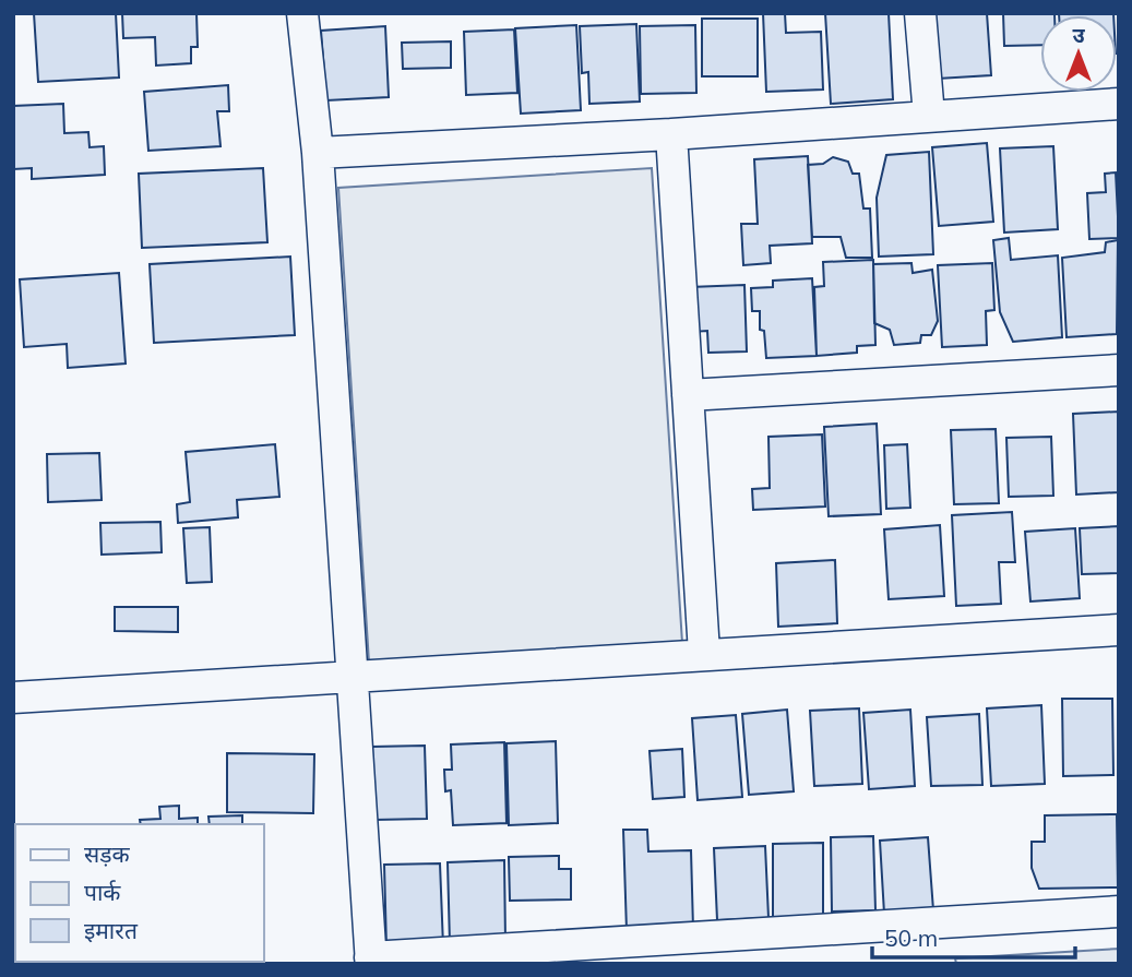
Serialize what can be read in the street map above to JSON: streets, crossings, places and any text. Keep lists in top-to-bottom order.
{
  "legend": ["सड़क", "पार्क", "इमारत"],
  "scale_bar": "50 m",
  "north": "top"
}
